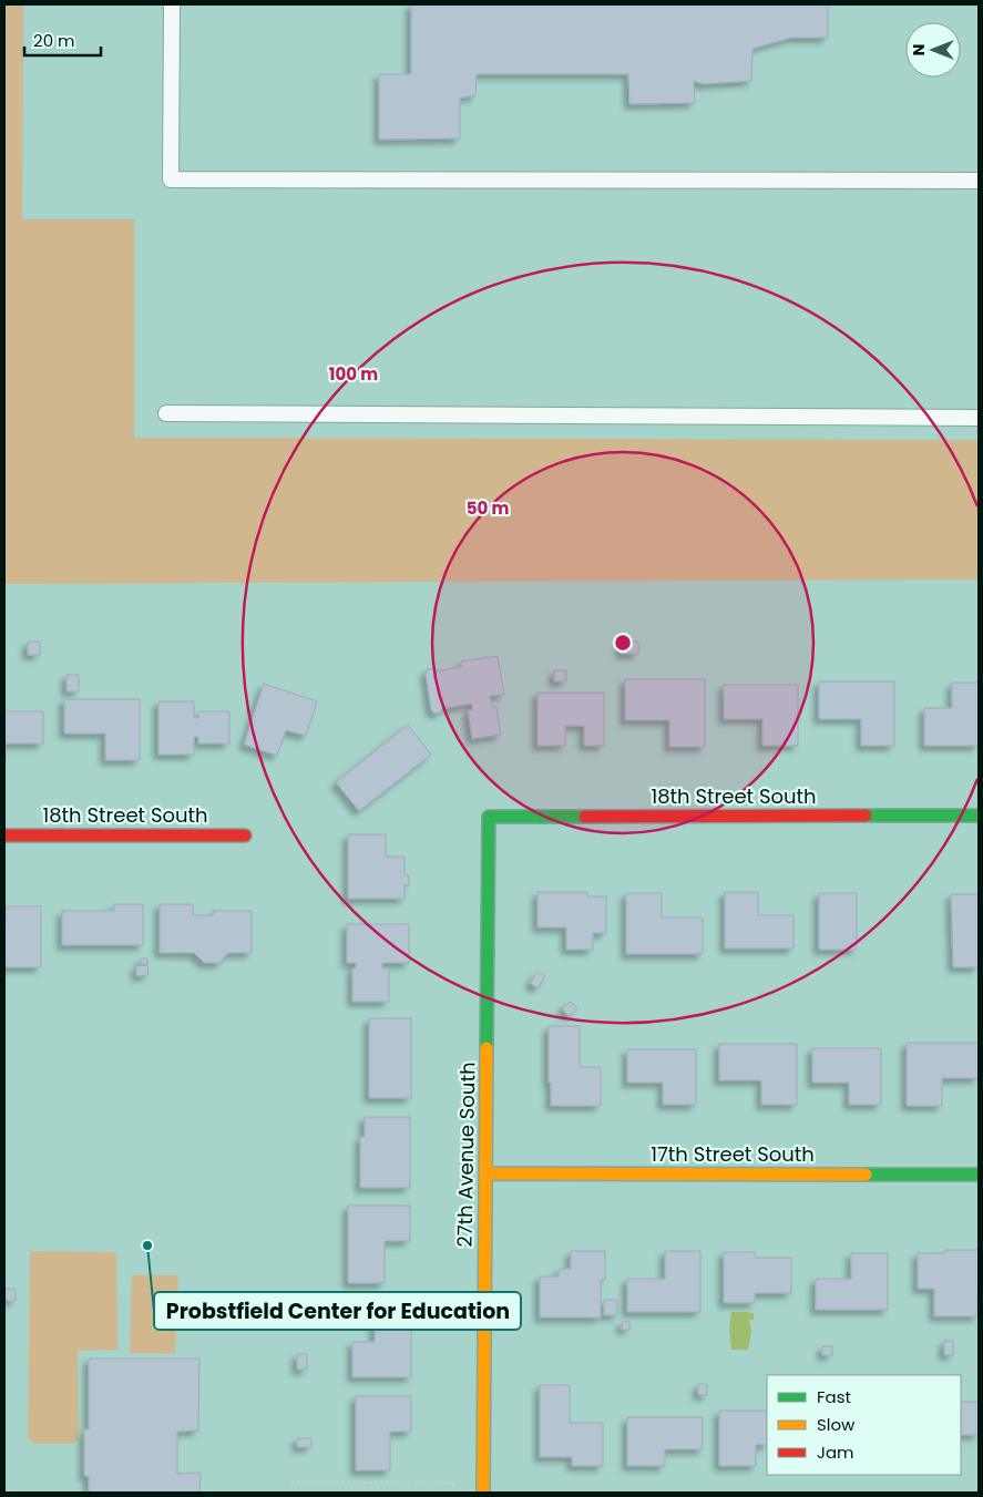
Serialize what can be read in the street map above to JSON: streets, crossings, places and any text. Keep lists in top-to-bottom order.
{
  "streets": {
    "street": ["18th Street South", "27th Avenue South", "17th Street South"]
  },
  "crossings": [
    ["18th Street South", "27th Avenue South"],
    ["27th Avenue South", "17th Street South"]
  ],
  "places": ["Probstfield Center for Education"],
  "legend": ["Fast", "Slow", "Jam"],
  "scale_bar": "20 m",
  "north": "left",
  "rings": ["100 m", "50 m"]
}
